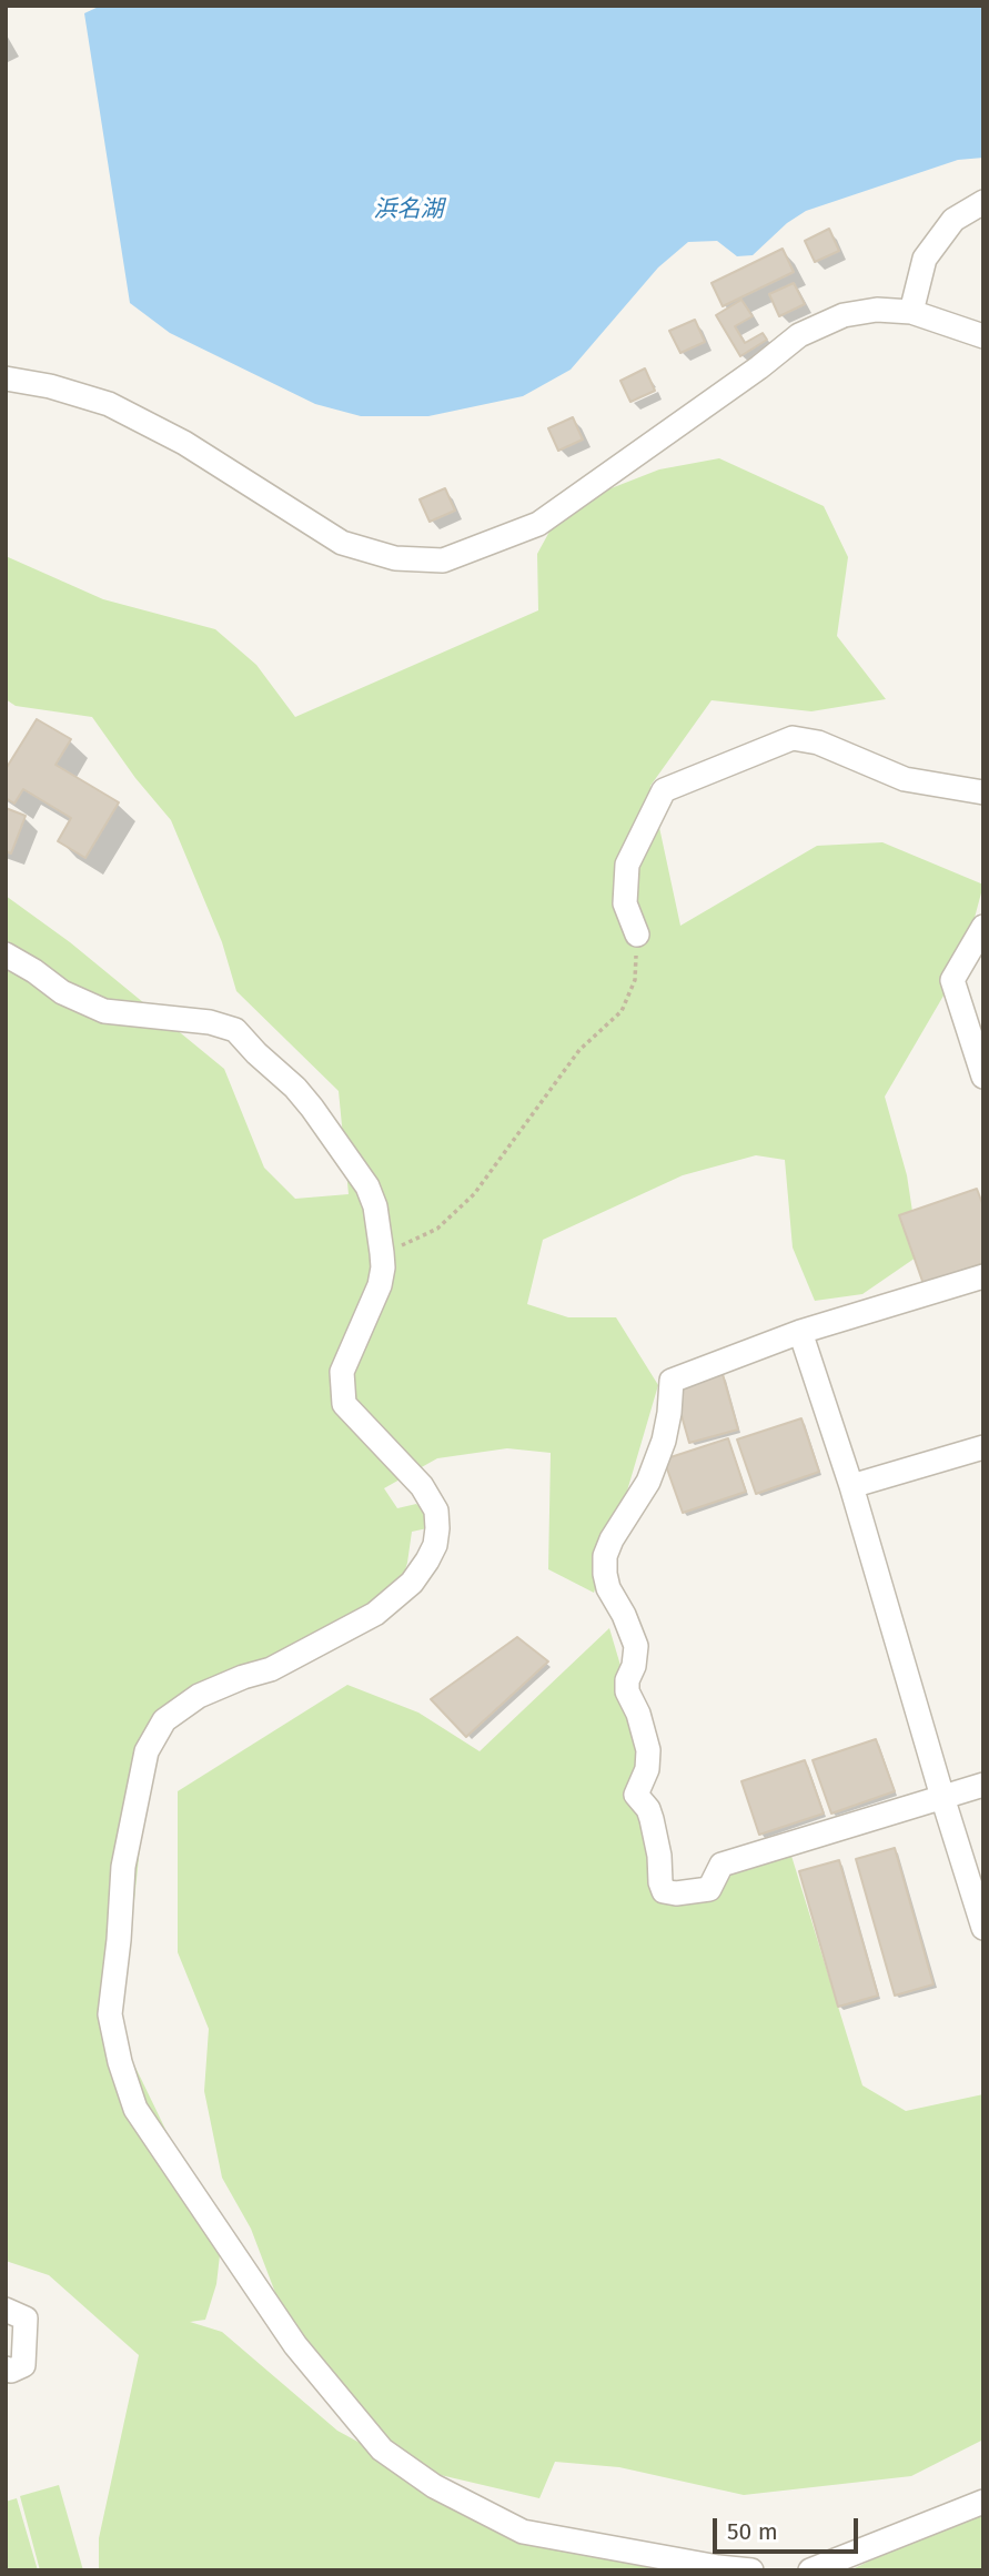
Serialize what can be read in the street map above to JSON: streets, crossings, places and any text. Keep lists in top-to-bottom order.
{
  "water": ["浜名湖"],
  "scale_bar": "50 m"
}
